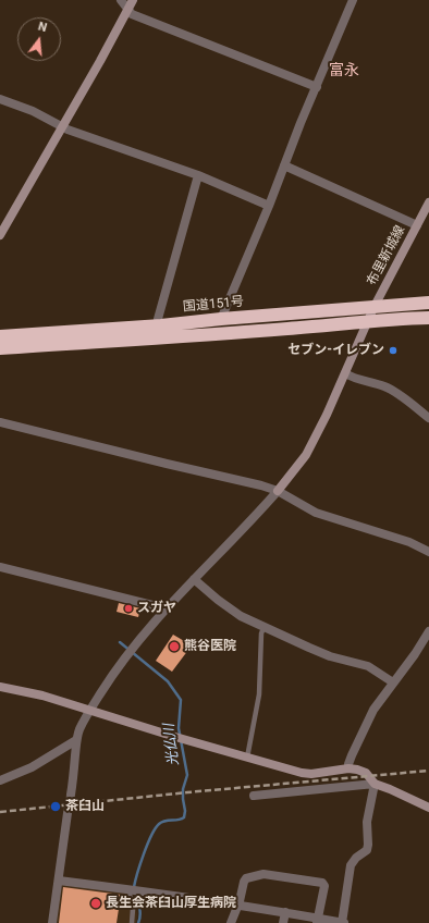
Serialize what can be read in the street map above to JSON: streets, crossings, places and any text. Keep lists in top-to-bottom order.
{
  "streets": {
    "highway": ["国道151号"],
    "street": ["布里新城線"]
  },
  "crossings": [
    ["布里新城線", "国道151号"]
  ],
  "districts": ["富永"],
  "water": ["光仏川"],
  "places": [
    "セブン-イレブン",
    "スガヤ",
    "熊谷医院",
    "茶臼山",
    "長生会茶臼山厚生病院"
  ],
  "north": "top"
}
